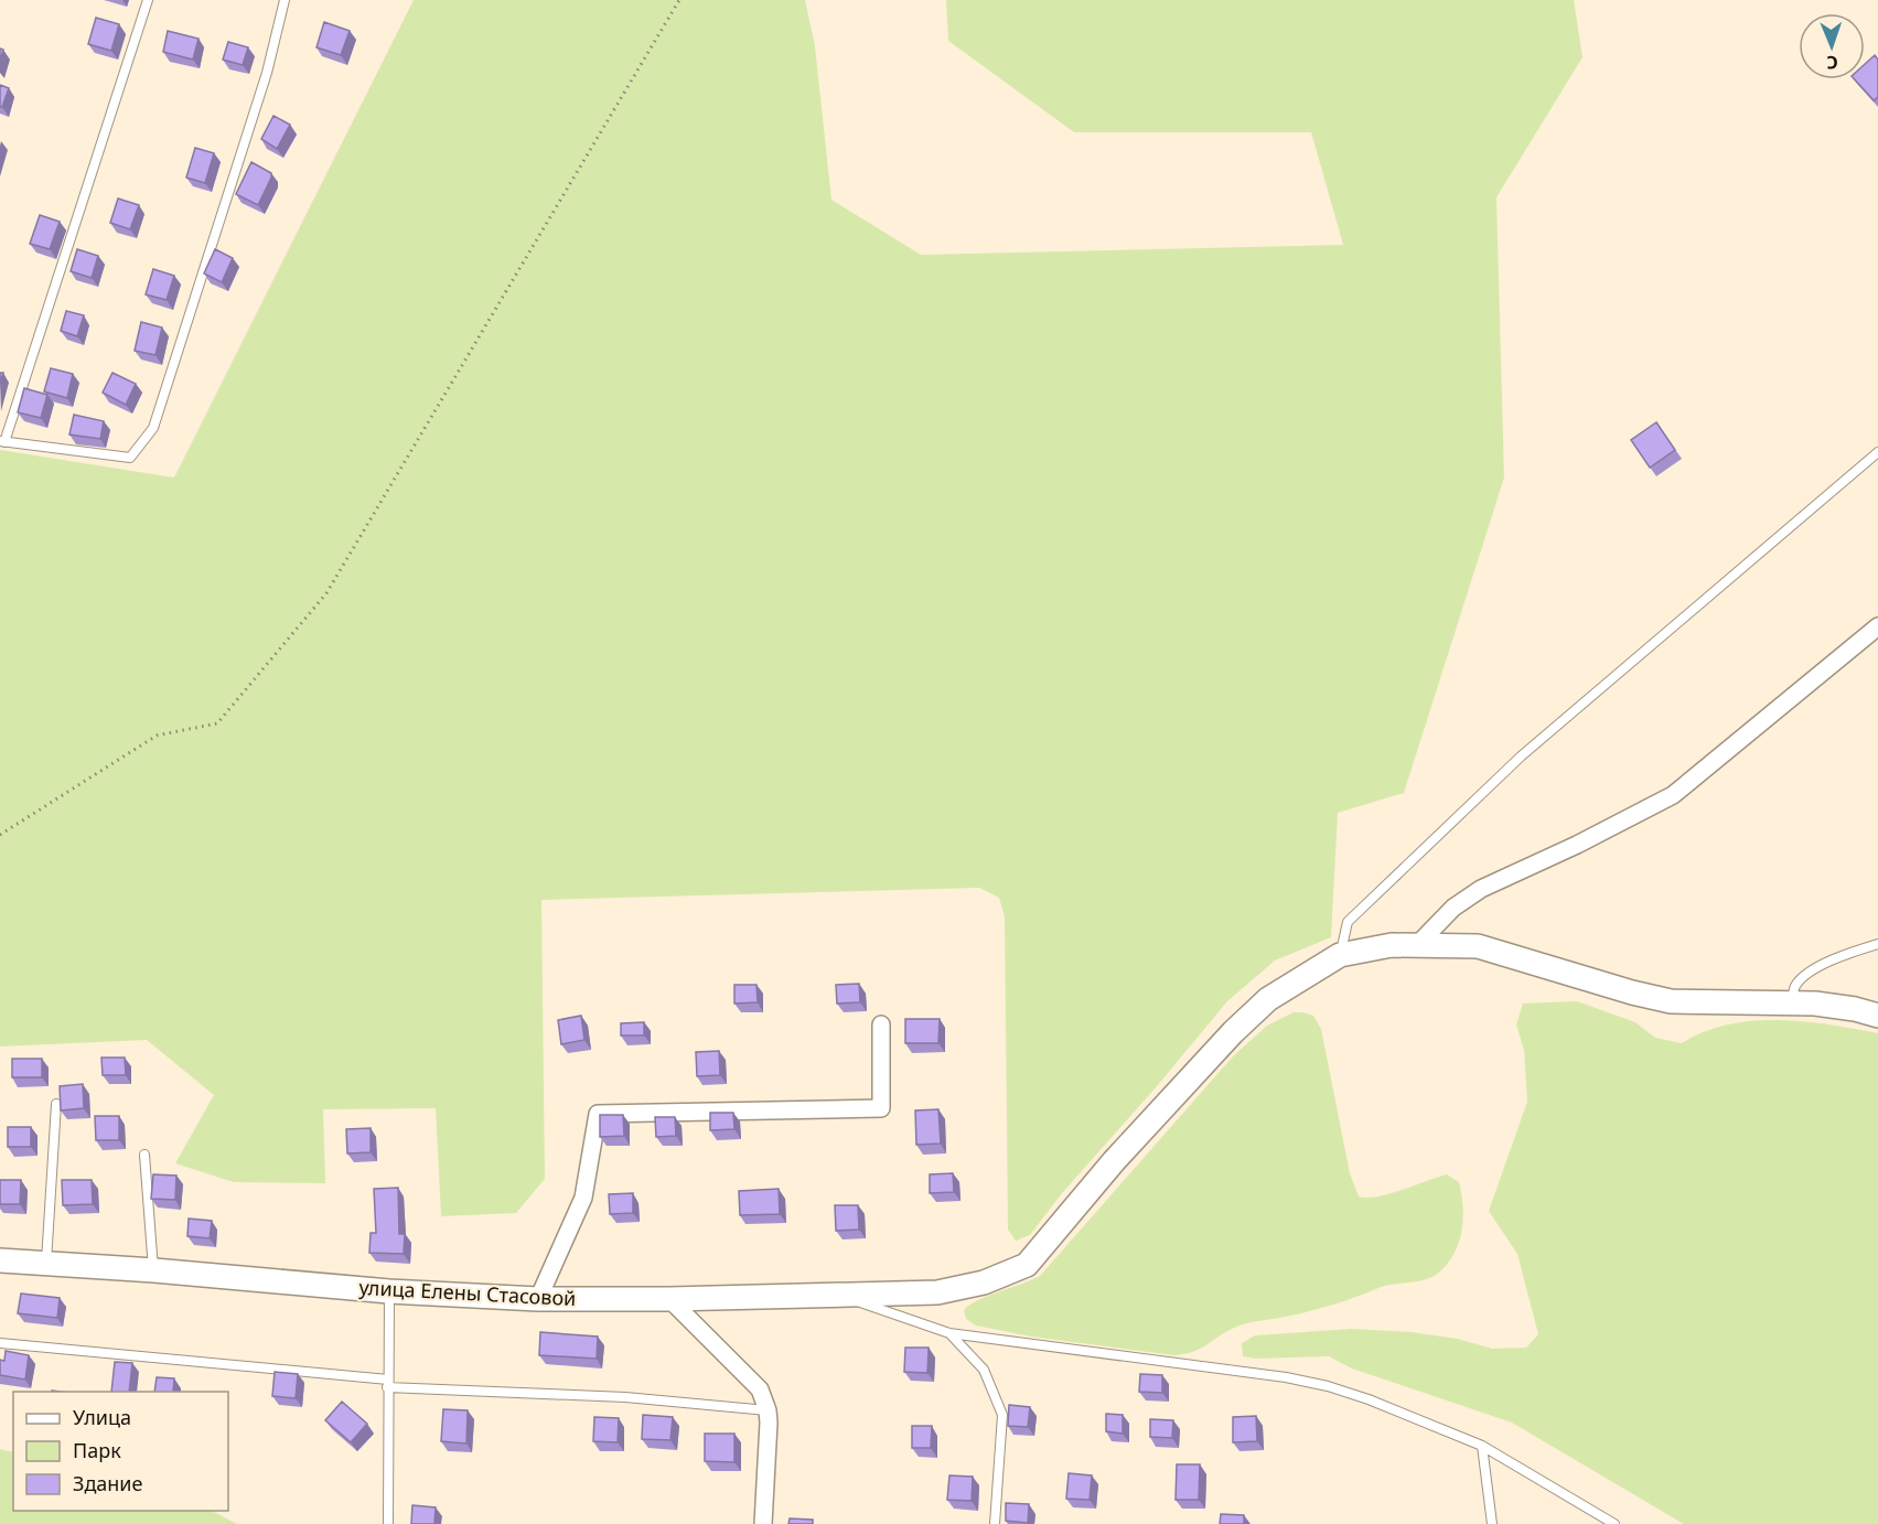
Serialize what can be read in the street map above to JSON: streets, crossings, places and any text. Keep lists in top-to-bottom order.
{
  "streets": {
    "main road": ["улица Елены Стасовой"]
  },
  "legend": ["Улица", "Парк", "Здание"],
  "north": "bottom"
}
